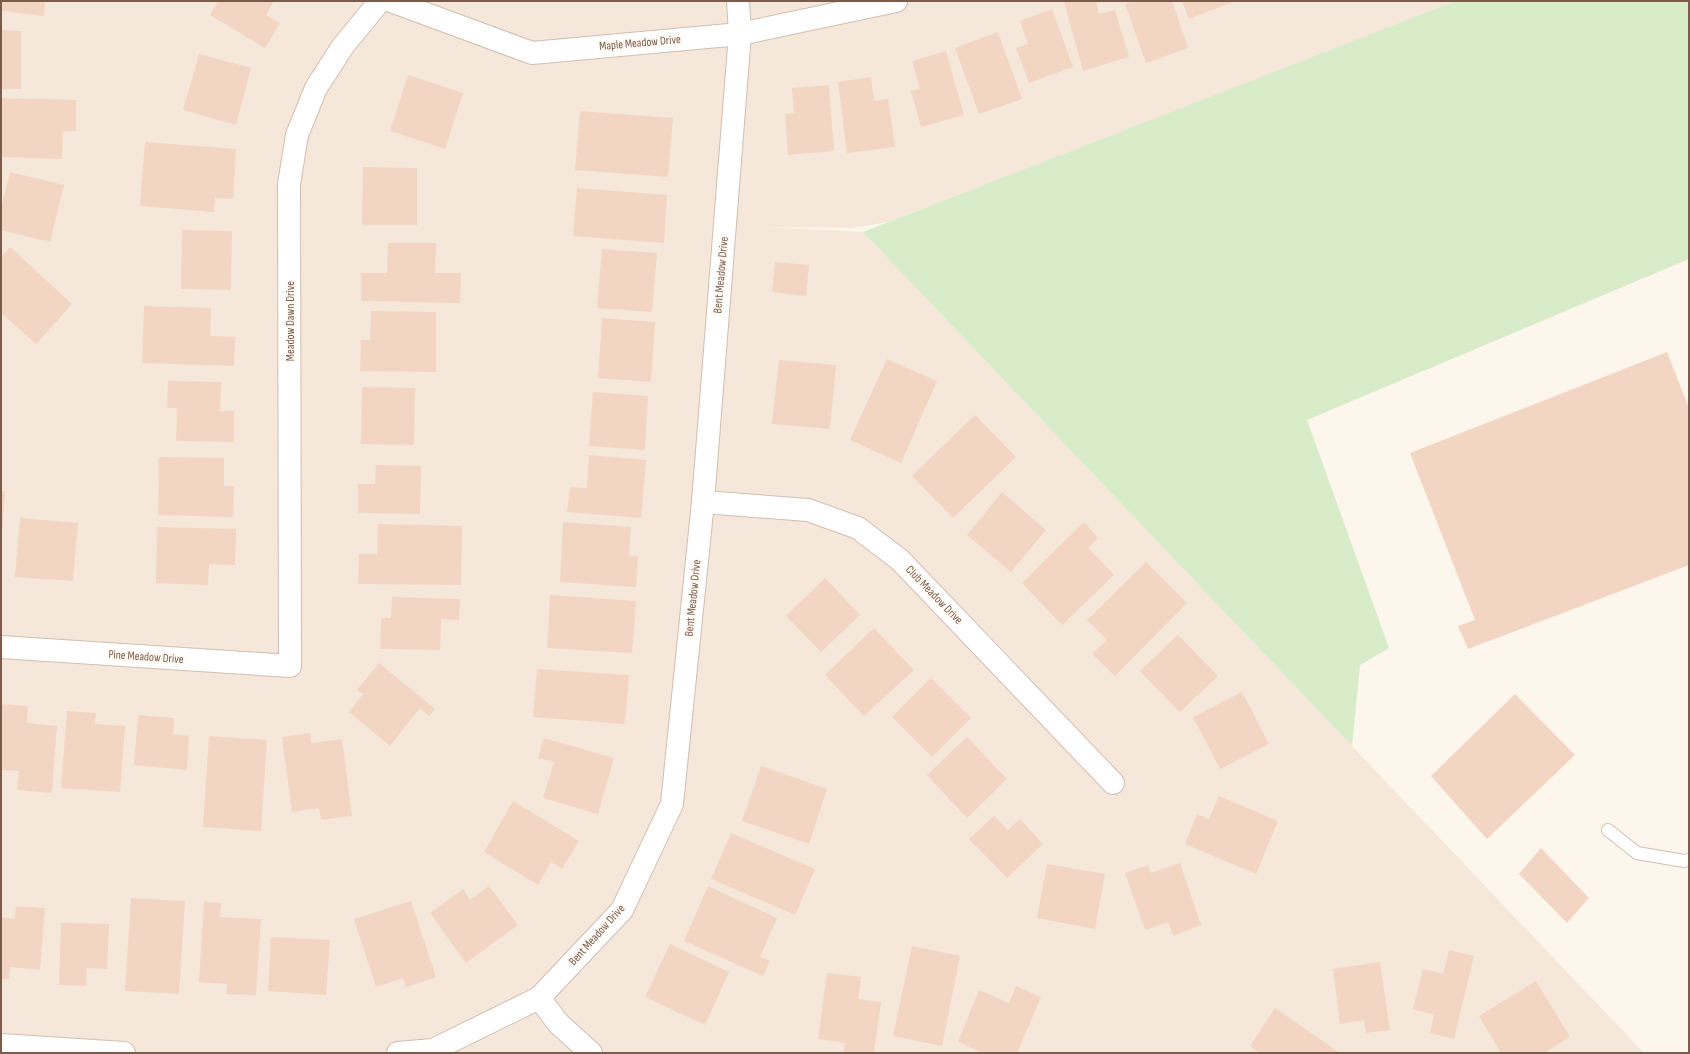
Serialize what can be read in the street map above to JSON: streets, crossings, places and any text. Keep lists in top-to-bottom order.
{
  "streets": {
    "street": [
      "Maple Meadow Drive",
      "Bent Meadow Drive",
      "Meadow Dawn Drive",
      "Club Meadow Drive",
      "Pine Meadow Drive"
    ]
  },
  "crossings": [
    ["Maple Meadow Drive", "Bent Meadow Drive"],
    ["Bent Meadow Drive", "Club Meadow Drive"],
    ["Meadow Dawn Drive", "Pine Meadow Drive"]
  ]
}
